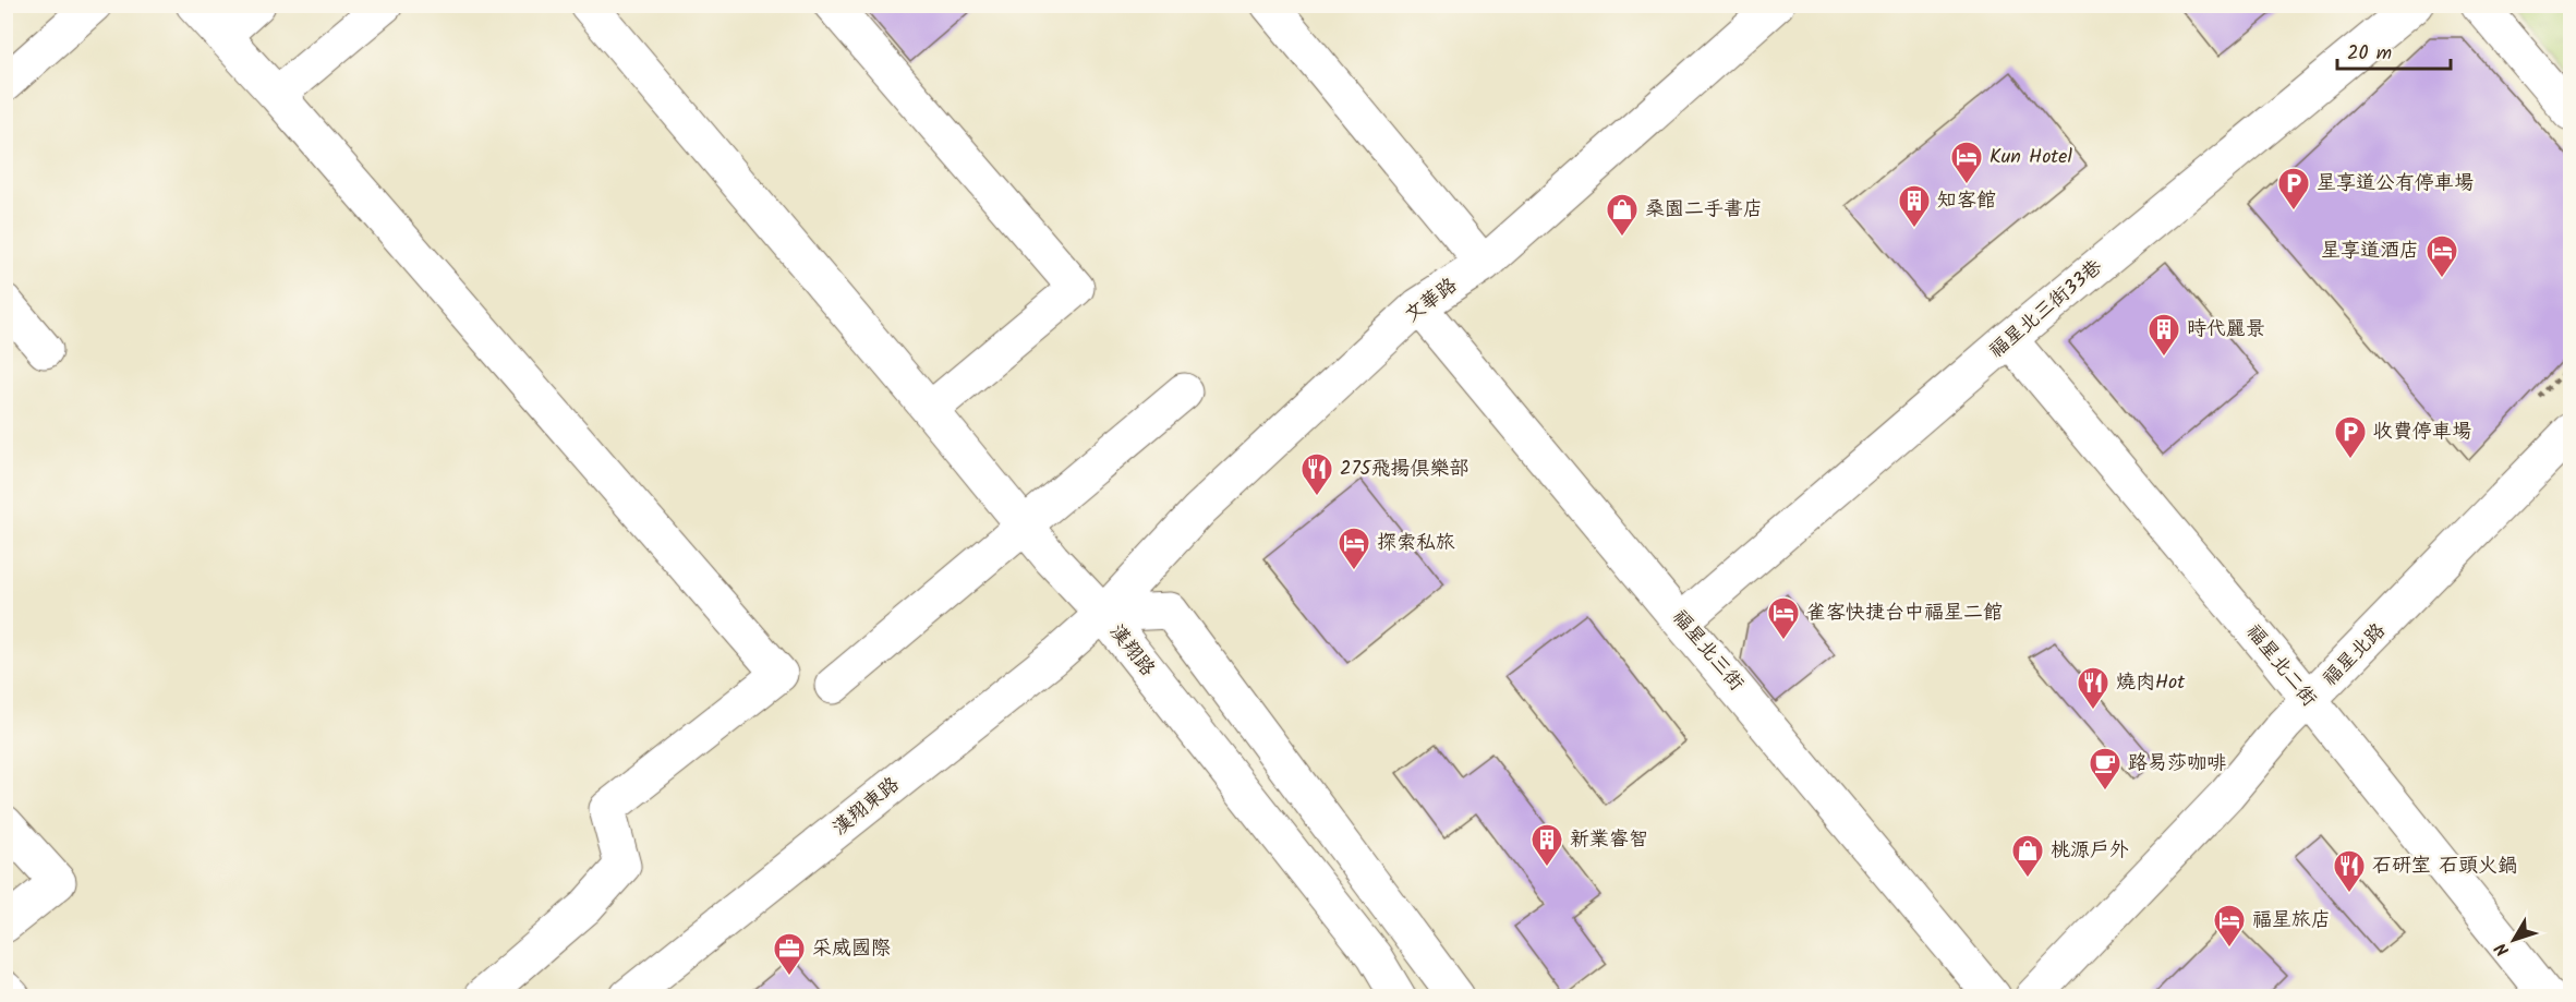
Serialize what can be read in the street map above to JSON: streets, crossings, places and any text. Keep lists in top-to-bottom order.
{
  "streets": {
    "street": [
      "文華路",
      "福星北三街33巷",
      "漢翔路",
      "福星北三街",
      "福星北路",
      "福星北二街",
      "漢翔東路"
    ]
  },
  "crossings": [
    ["文華路", "漢翔路"],
    ["文華路", "福星北三街"],
    ["文華路", "漢翔東路"],
    ["福星北三街33巷", "福星北三街"],
    ["福星北三街33巷", "福星北二街"],
    ["漢翔路", "漢翔東路"],
    ["福星北路", "福星北二街"]
  ],
  "places": {
    "hotel": [
      "Kun Hotel",
      "星享道酒店",
      "探索私旅",
      "雀客快捷台中福星二館",
      "福星旅店"
    ],
    "parking": ["星享道公有停車場", "收費停車場"],
    "building": ["知客館", "時代麗景", "新業睿智"],
    "shop": ["桑園二手書店", "桃源戶外"],
    "restaurant": ["275飛揚俱樂部", "燒肉Hot", "石研室 石頭火鍋"],
    "cafe": ["路易莎咖啡"],
    "office": ["采威國際"]
  },
  "scale_bar": "20 m",
  "north": "bottom left"
}
